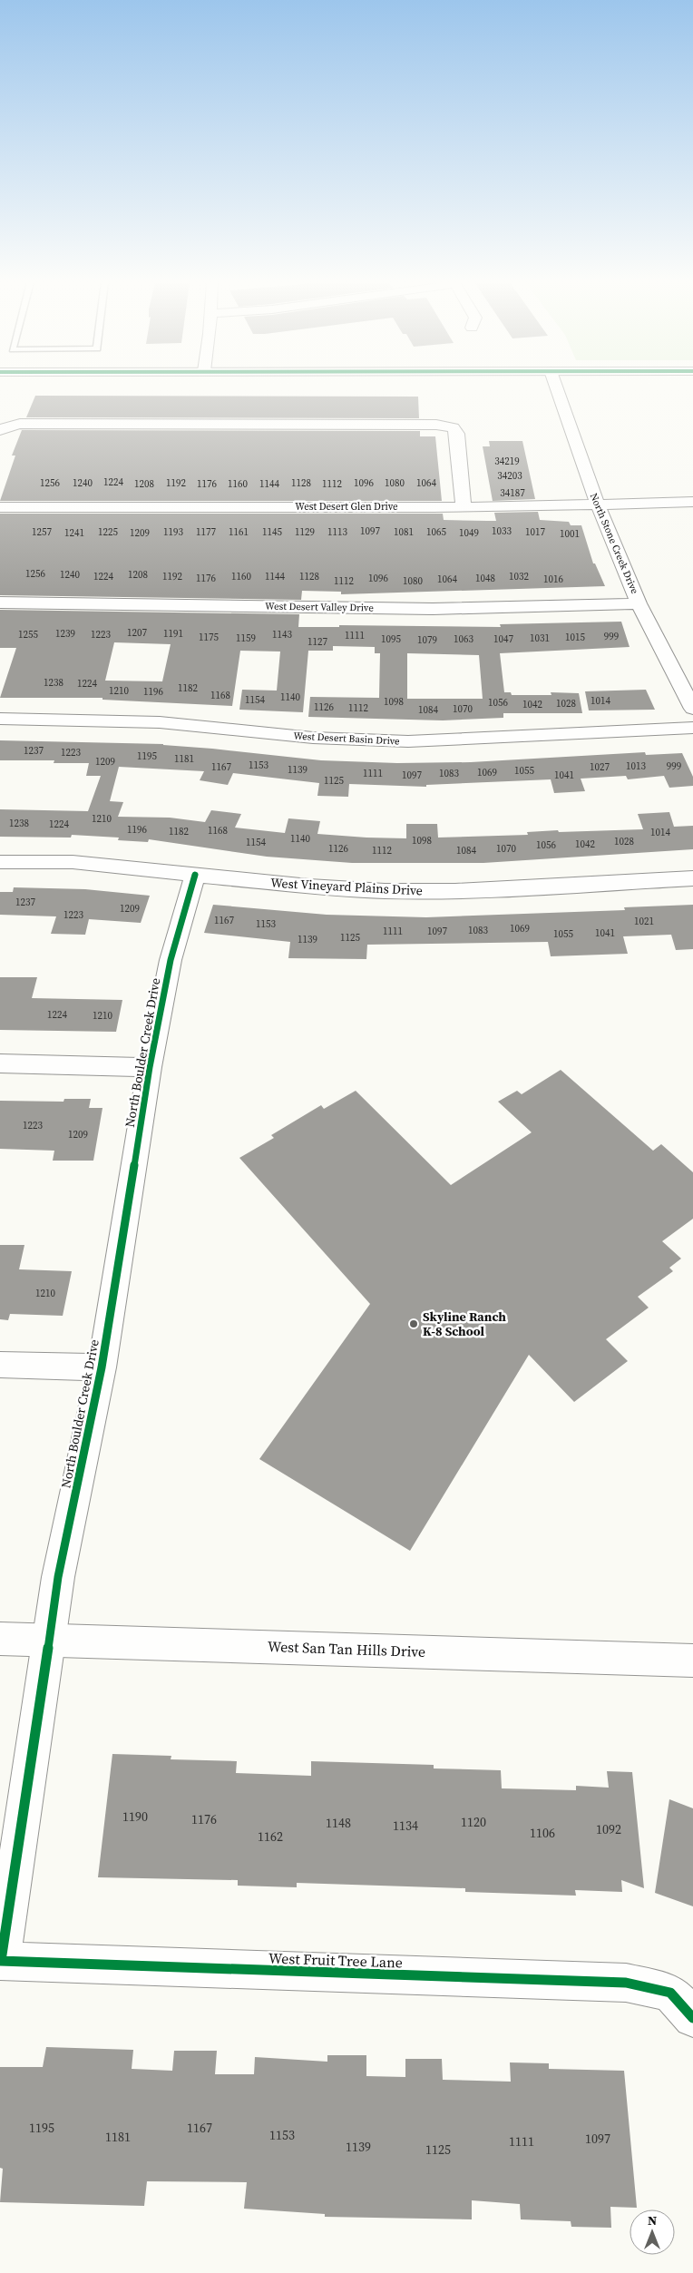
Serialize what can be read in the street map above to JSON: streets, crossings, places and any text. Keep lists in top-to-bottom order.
{
  "streets": {
    "street": [
      "West Desert Glen Drive",
      "North Stone Creek Drive",
      "West Desert Valley Drive",
      "West Desert Basin Drive",
      "West Vineyard Plains Drive",
      "North Boulder Creek Drive",
      "West San Tan Hills Drive",
      "West Fruit Tree Lane"
    ]
  },
  "crossings": [
    ["West Desert Glen Drive", "North Stone Creek Drive"],
    ["North Stone Creek Drive", "West Desert Valley Drive"],
    ["West Vineyard Plains Drive", "North Boulder Creek Drive"],
    ["North Boulder Creek Drive", "West San Tan Hills Drive"],
    ["North Boulder Creek Drive", "West Fruit Tree Lane"]
  ],
  "places": ["Skyline Ranch K-8 School"],
  "house_numbers": [
    "34219",
    "34203",
    "1224",
    "1256",
    "1240",
    "1192",
    "1128",
    "1096",
    "1080",
    "1064",
    "1208",
    "1176",
    "1160",
    "1144",
    "1112",
    "34187",
    "1097",
    "1033",
    "1257",
    "1225",
    "1193",
    "1177",
    "1161",
    "1145",
    "1129",
    "1113",
    "1081",
    "1065",
    "1017",
    "1241",
    "1209",
    "1049",
    "1001",
    "1256",
    "1240",
    "1208",
    "1224",
    "1192",
    "1160",
    "1144",
    "1128",
    "1032",
    "1176",
    "1096",
    "1048",
    "1064",
    "1016",
    "1112",
    "1080",
    "1207",
    "1239",
    "1191",
    "1255",
    "1223",
    "1143",
    "1111",
    "999",
    "1175",
    "1015",
    "1159",
    "1031",
    "1095",
    "1063",
    "1047",
    "1079",
    "1127",
    "1238",
    "1224",
    "1182",
    "1210",
    "1196",
    "1168",
    "1140",
    "1154",
    "1014",
    "1098",
    "1056",
    "1028",
    "1042",
    "1126",
    "1112",
    "1070",
    "1084",
    "1237",
    "1223",
    "1195",
    "1181",
    "1209",
    "1153",
    "1013",
    "999",
    "1167",
    "1027",
    "1139",
    "1055",
    "1069",
    "1111",
    "1083",
    "1097",
    "1041",
    "1125",
    "1210",
    "1238",
    "1224",
    "1196",
    "1168",
    "1182",
    "1014",
    "1140",
    "1098",
    "1028",
    "1154",
    "1042",
    "1056",
    "1126",
    "1070",
    "1112",
    "1084",
    "1237",
    "1209",
    "1223",
    "1167",
    "1021",
    "1153",
    "1069",
    "1083",
    "1111",
    "1097",
    "1041",
    "1055",
    "1125",
    "1139",
    "1224",
    "1210",
    "1223",
    "1209",
    "1210",
    "1190",
    "1176",
    "1120",
    "1148",
    "1134",
    "1092",
    "1106",
    "1162",
    "1195",
    "1167",
    "1153",
    "1181",
    "1097",
    "1111",
    "1139",
    "1125"
  ],
  "north": "top"
}
